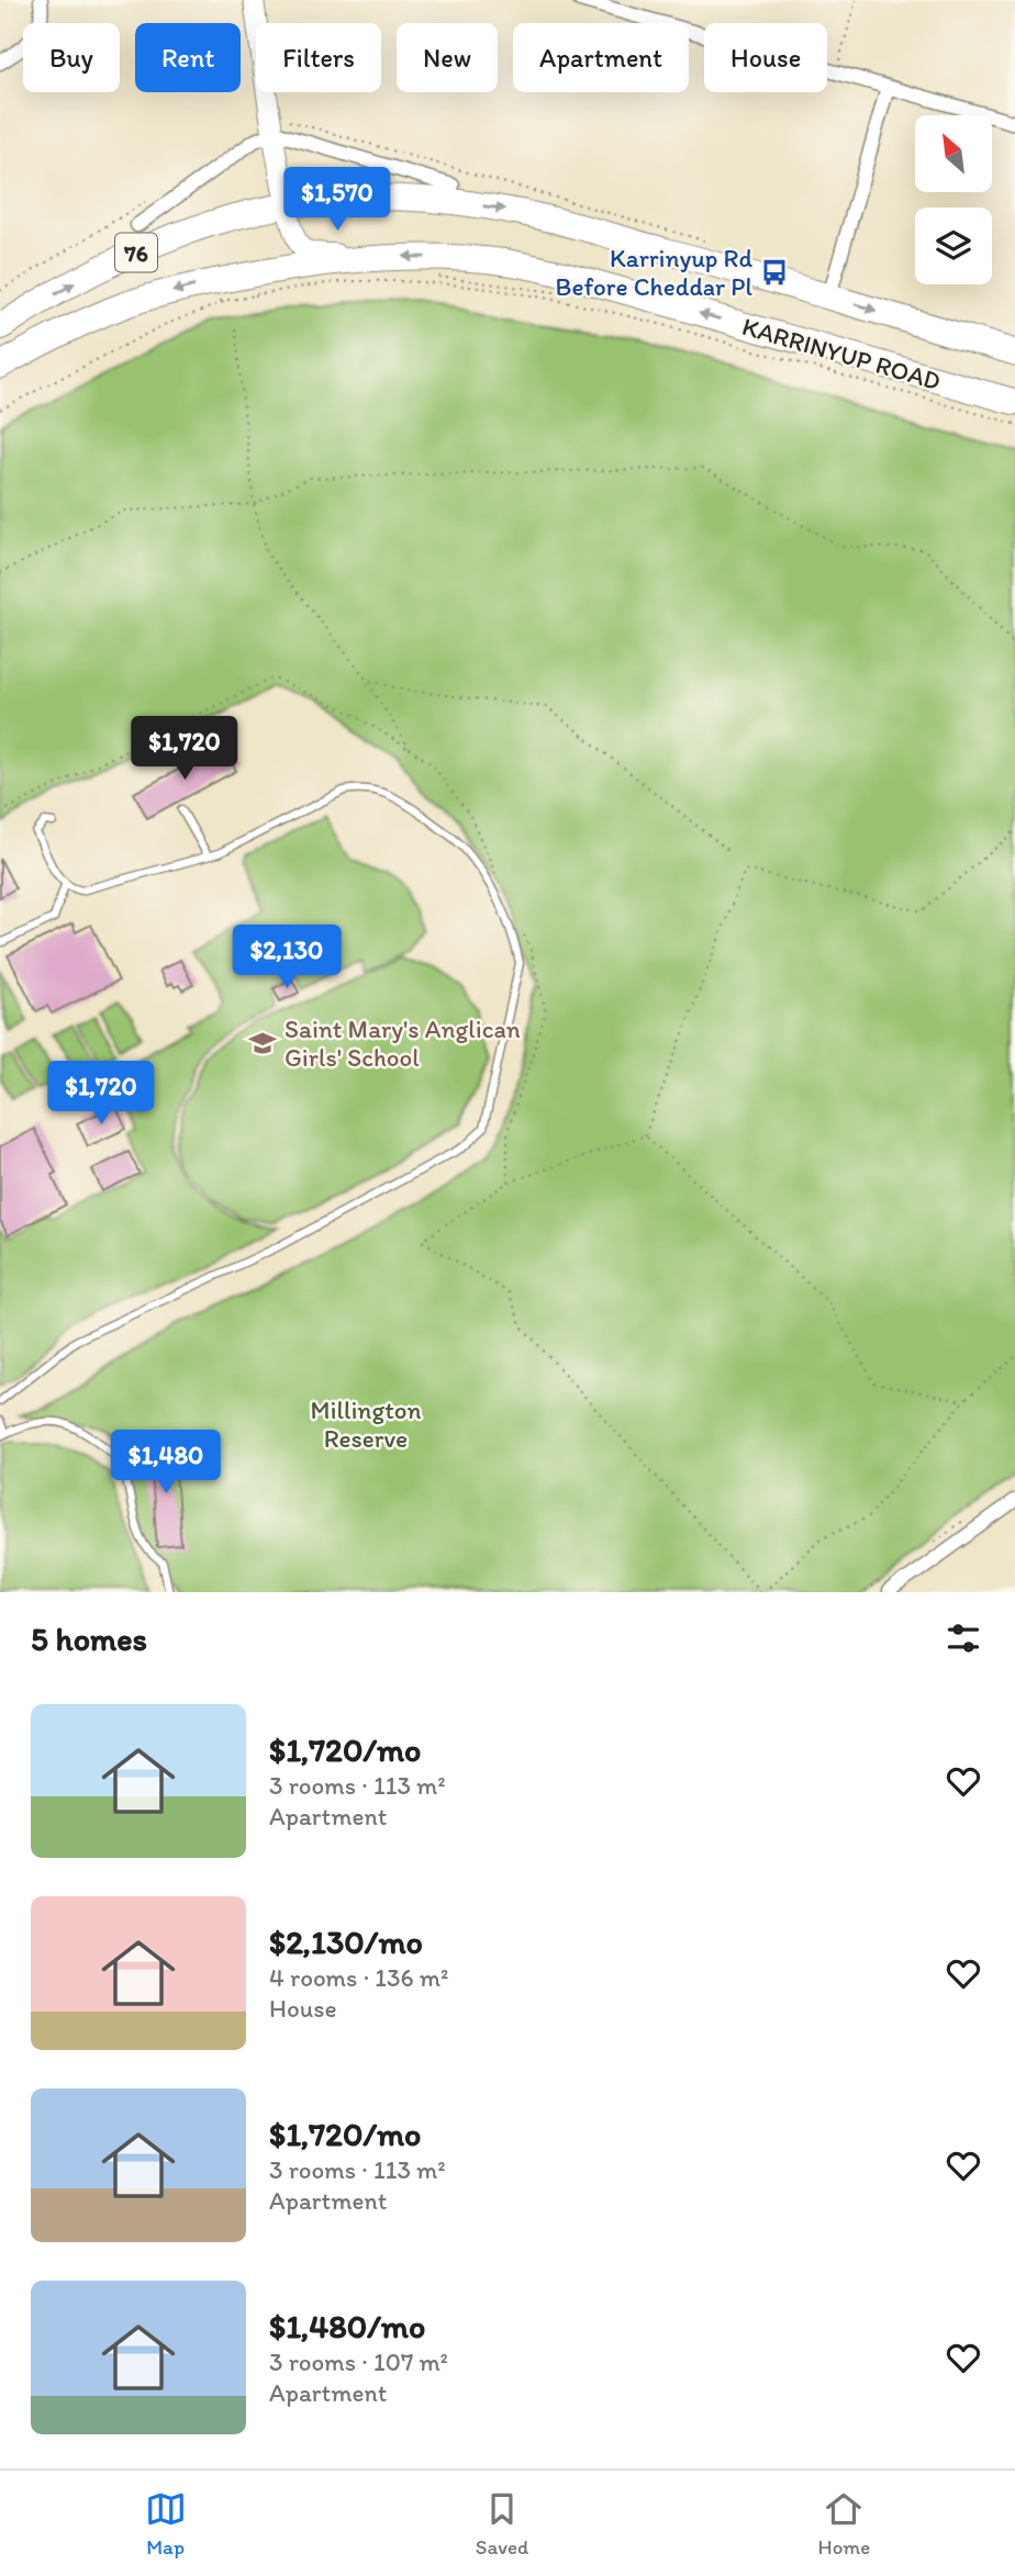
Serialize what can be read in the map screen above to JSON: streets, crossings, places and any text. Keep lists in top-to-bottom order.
{
  "streets": {
    "highway": ["76", "KARRINYUP ROAD"]
  },
  "parks": ["Millington Reserve"],
  "places": {
    "bus stop": ["Karrinyup Rd Before Cheddar Pl"],
    "school or university": ["Saint Mary's Anglican Girls' School"]
  },
  "north": "top left",
  "page": {
    "chip": [
      "Buy",
      "Rent",
      "Filters",
      "New",
      "Apartment",
      "House"
    ],
    "price": [
      "$1,570",
      "$1,720",
      "$2,130",
      "$1,720",
      "$1,480"
    ],
    "heading": "5 homes",
    "list": [
      {
        "name": "$1,720/mo",
        "note": "3 rooms · 113 m² · Apartment"
      },
      {
        "name": "$2,130/mo",
        "note": "4 rooms · 136 m² · House"
      },
      {
        "name": "$1,720/mo",
        "note": "3 rooms · 113 m² · Apartment"
      },
      {
        "name": "$1,480/mo",
        "note": "3 rooms · 107 m² · Apartment"
      }
    ],
    "tabs": ["Map", "Saved", "Home"]
  }
}
